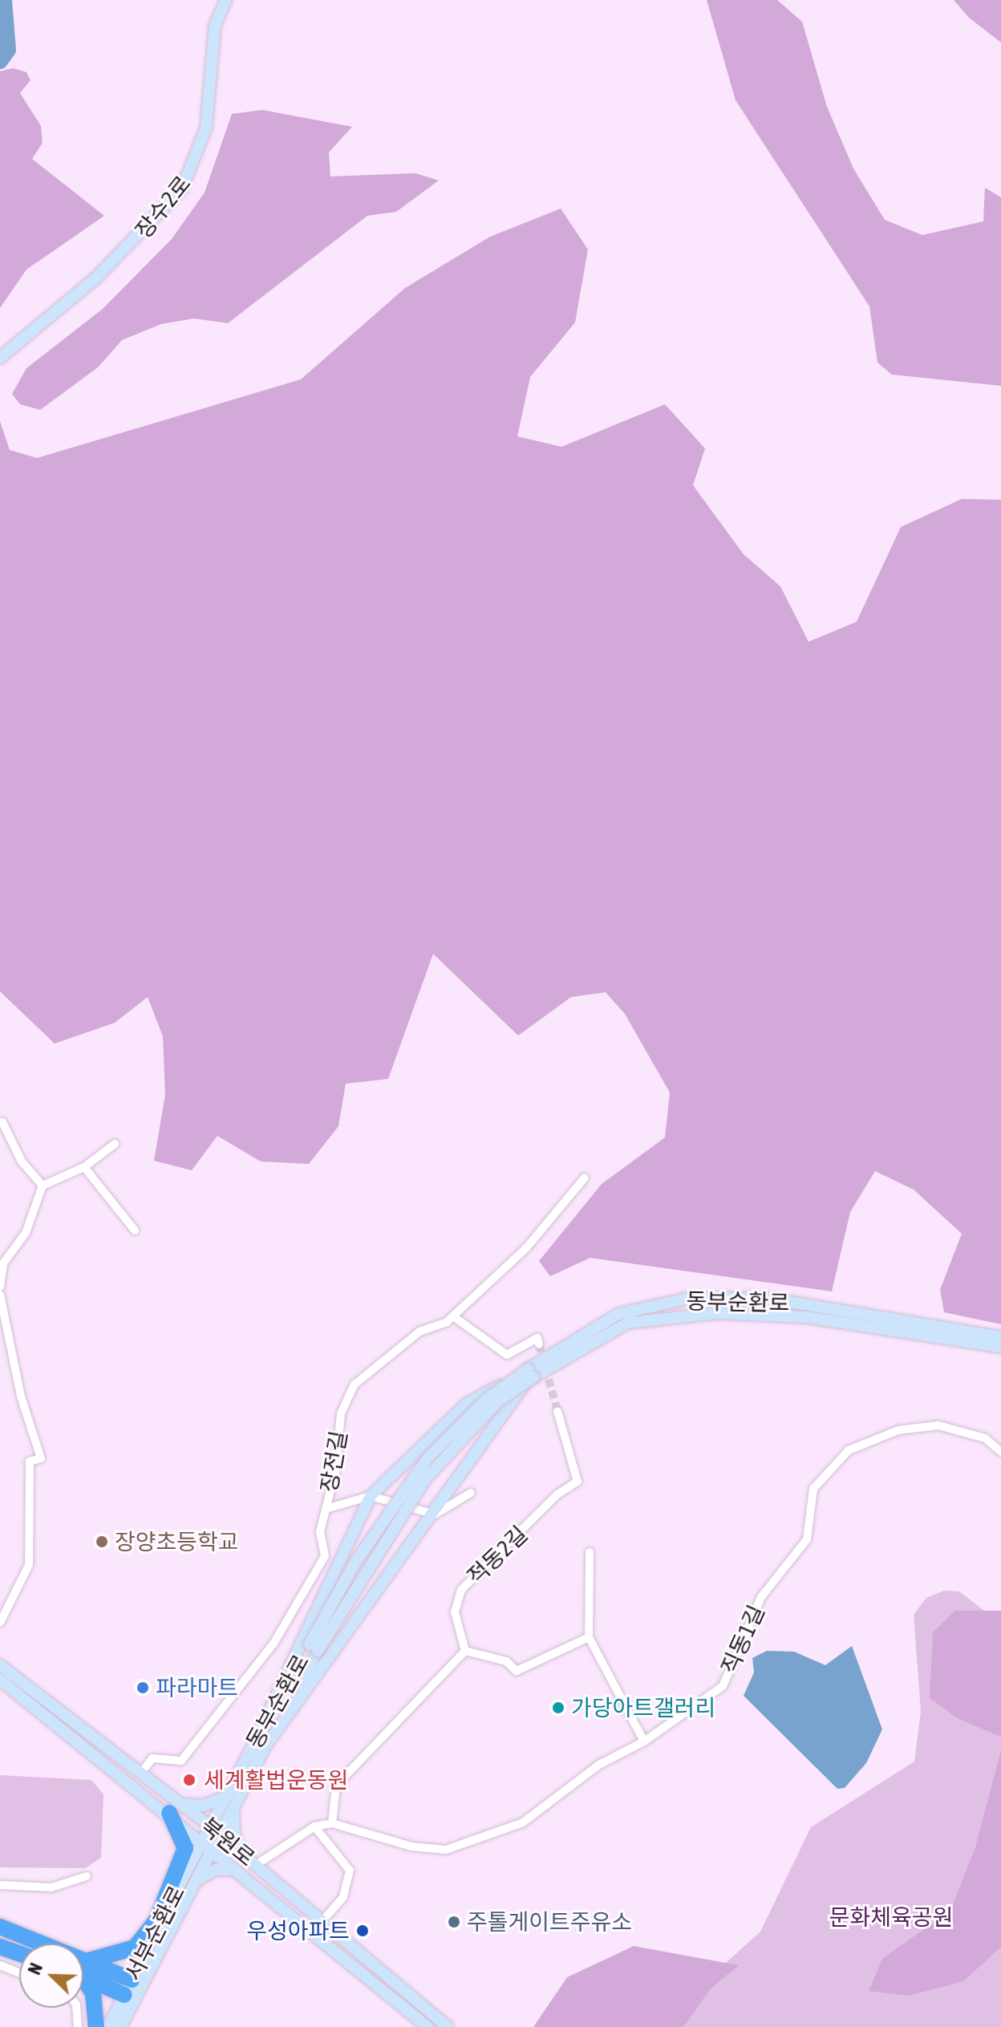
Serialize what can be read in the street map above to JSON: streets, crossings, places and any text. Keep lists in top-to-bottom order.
{
  "streets": {
    "street": [
      "장수2로",
      "동부순환로",
      "장전길",
      "적동2길",
      "직동1길",
      "북원로",
      "서부순환로"
    ]
  },
  "crossings": [
    ["동부순환로", "북원로"],
    ["동부순환로", "서부순환로"],
    ["장전길", "북원로"],
    ["직동1길", "북원로"],
    ["북원로", "서부순환로"]
  ],
  "parks": ["문화체육공원"],
  "places": [
    "장양초등학교",
    "파라마트",
    "가당아트갤러리",
    "세계활법운동원",
    "주톨게이트주유소",
    "우성아파트"
  ],
  "north": "top left"
}
